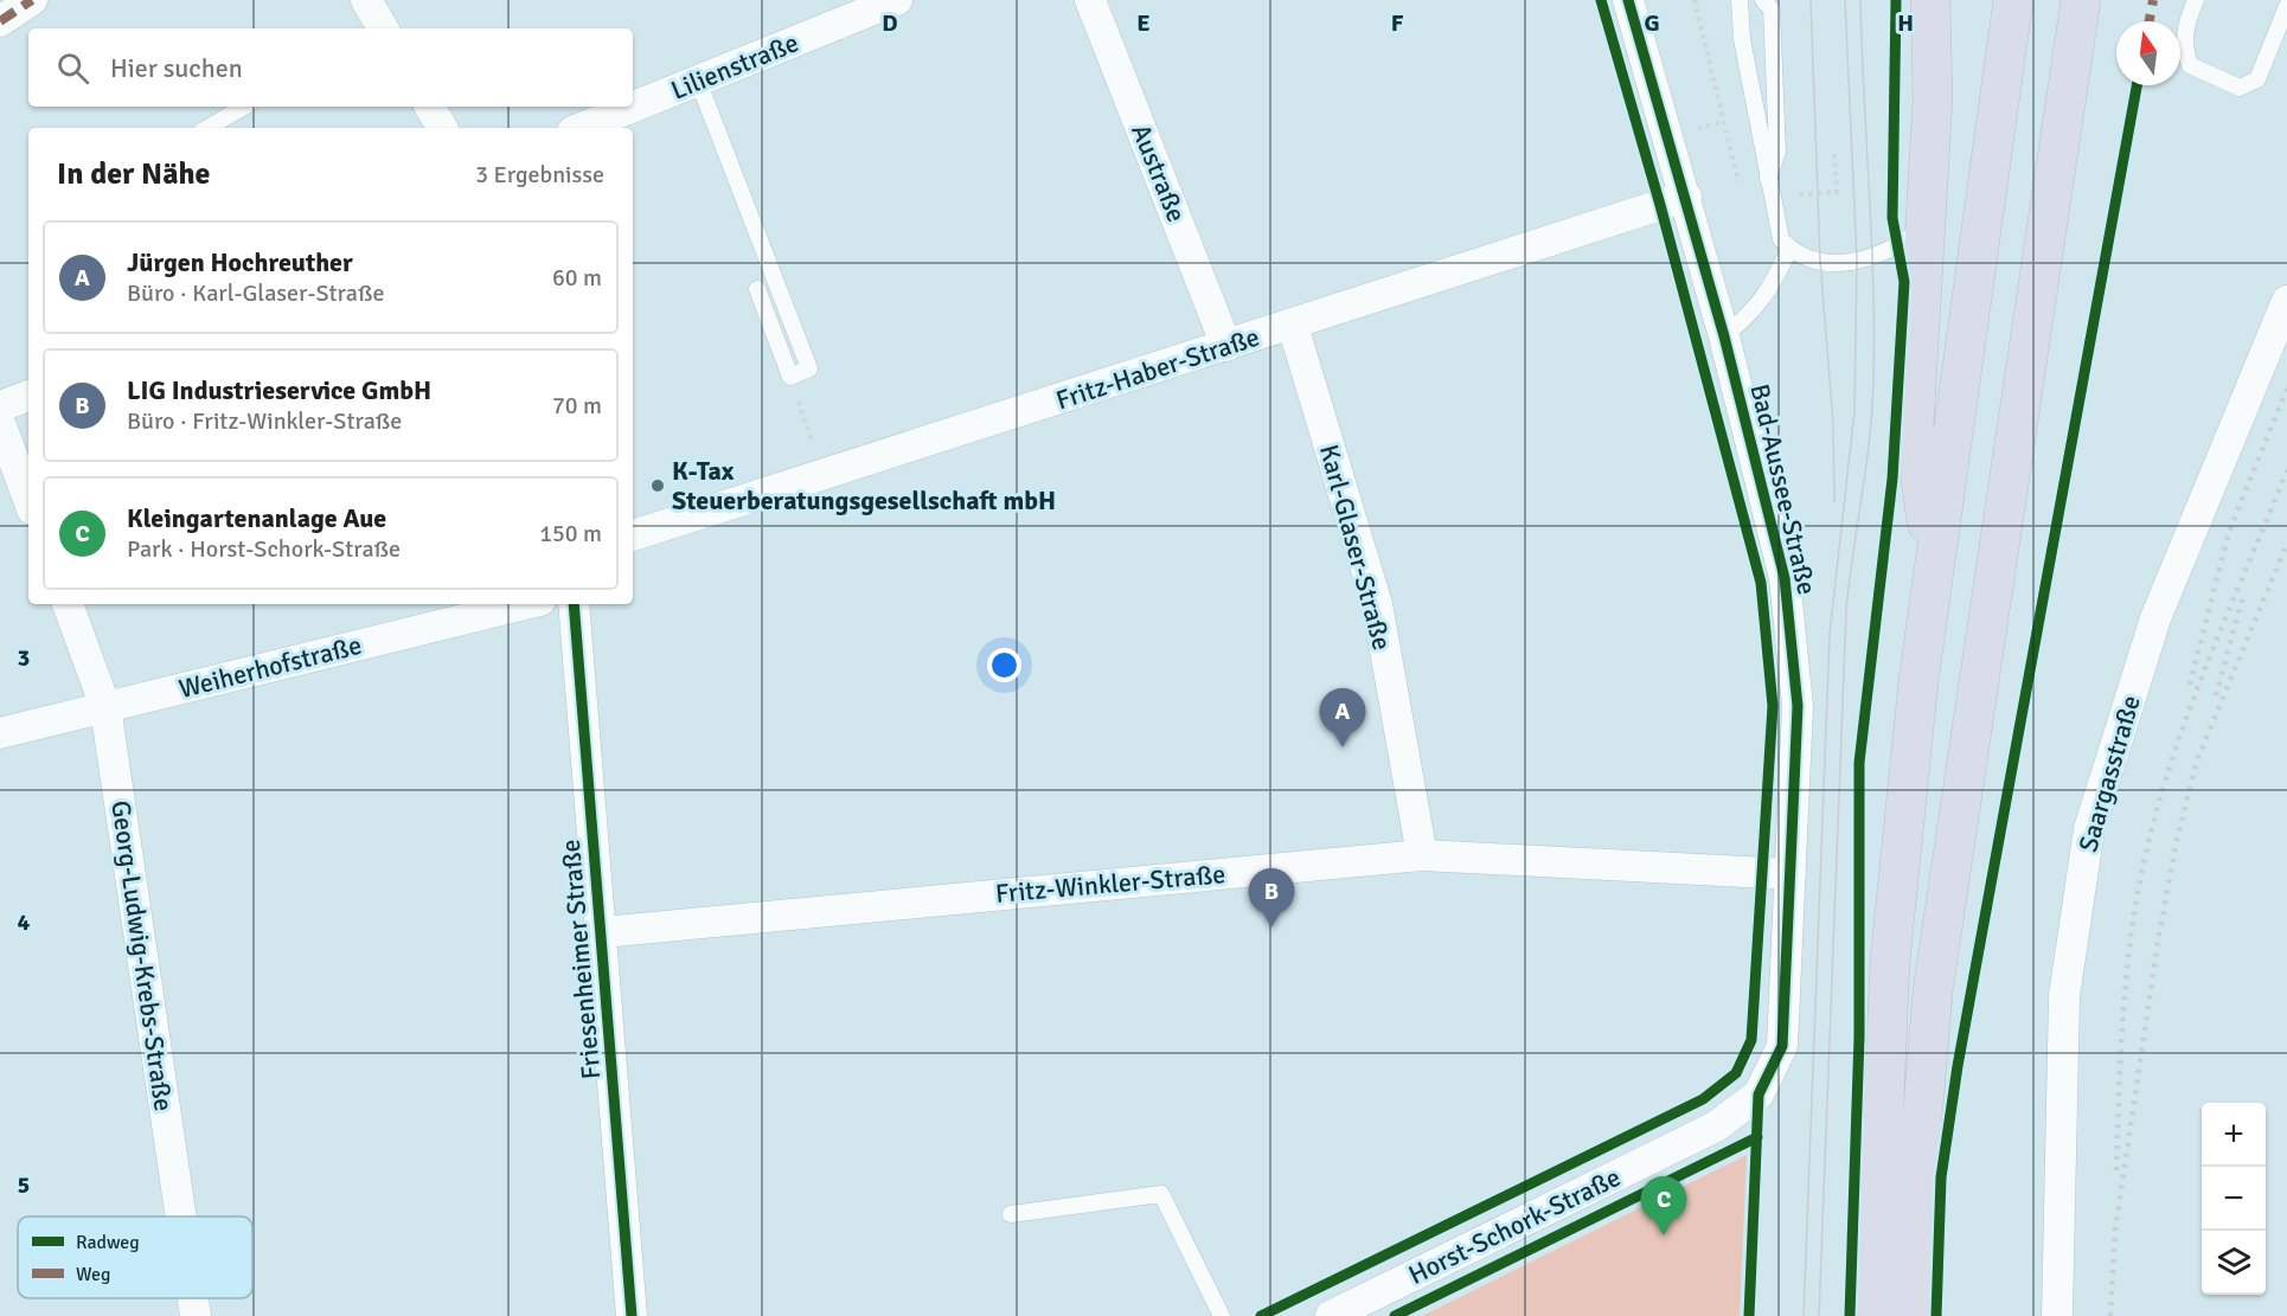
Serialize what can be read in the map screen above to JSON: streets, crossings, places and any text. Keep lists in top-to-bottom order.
{
  "streets": {
    "street": [
      "Lilienstraße",
      "Austraße",
      "Fritz-Haber-Straße",
      "Bad-Aussee-Straße",
      "Karl-Glaser-Straße",
      "Weiherhofstraße",
      "Saargasstraße",
      "Fritz-Winkler-Straße",
      "Georg-Ludwig-Krebs-Straße",
      "Friesenheimer Straße",
      "Horst-Schork-Straße"
    ]
  },
  "crossings": [
    ["Austraße", "Fritz-Haber-Straße"],
    ["Fritz-Haber-Straße", "Bad-Aussee-Straße"],
    ["Fritz-Haber-Straße", "Karl-Glaser-Straße"],
    ["Bad-Aussee-Straße", "Fritz-Winkler-Straße"],
    ["Bad-Aussee-Straße", "Horst-Schork-Straße"],
    ["Karl-Glaser-Straße", "Fritz-Winkler-Straße"],
    ["Weiherhofstraße", "Georg-Ludwig-Krebs-Straße"],
    ["Fritz-Winkler-Straße", "Friesenheimer Straße"]
  ],
  "places": ["K-Tax Steuerberatungsgesellschaft mbH"],
  "legend": ["Radweg", "Weg"],
  "north": "top",
  "page": {
    "search": "Hier suchen",
    "heading": ["In der Nähe", "3 Ergebnisse"],
    "list": [
      {
        "mark": "A",
        "name": "Jürgen Hochreuther",
        "note": "Büro · Karl-Glaser-Straße",
        "value": "60 m"
      },
      {
        "mark": "B",
        "name": "LIG Industrieservice GmbH",
        "note": "Büro · Fritz-Winkler-Straße",
        "value": "70 m"
      },
      {
        "mark": "C",
        "name": "Kleingartenanlage Aue",
        "note": "Park · Horst-Schork-Straße",
        "value": "150 m"
      }
    ],
    "pins": ["A", "B", "C"],
    "map_buttons": ["+", "−"]
  },
  "grid": {
    "columns": [
      "D",
      "E",
      "F",
      "G",
      "H"
    ],
    "rows": ["3", "4", "5"]
  }
}
